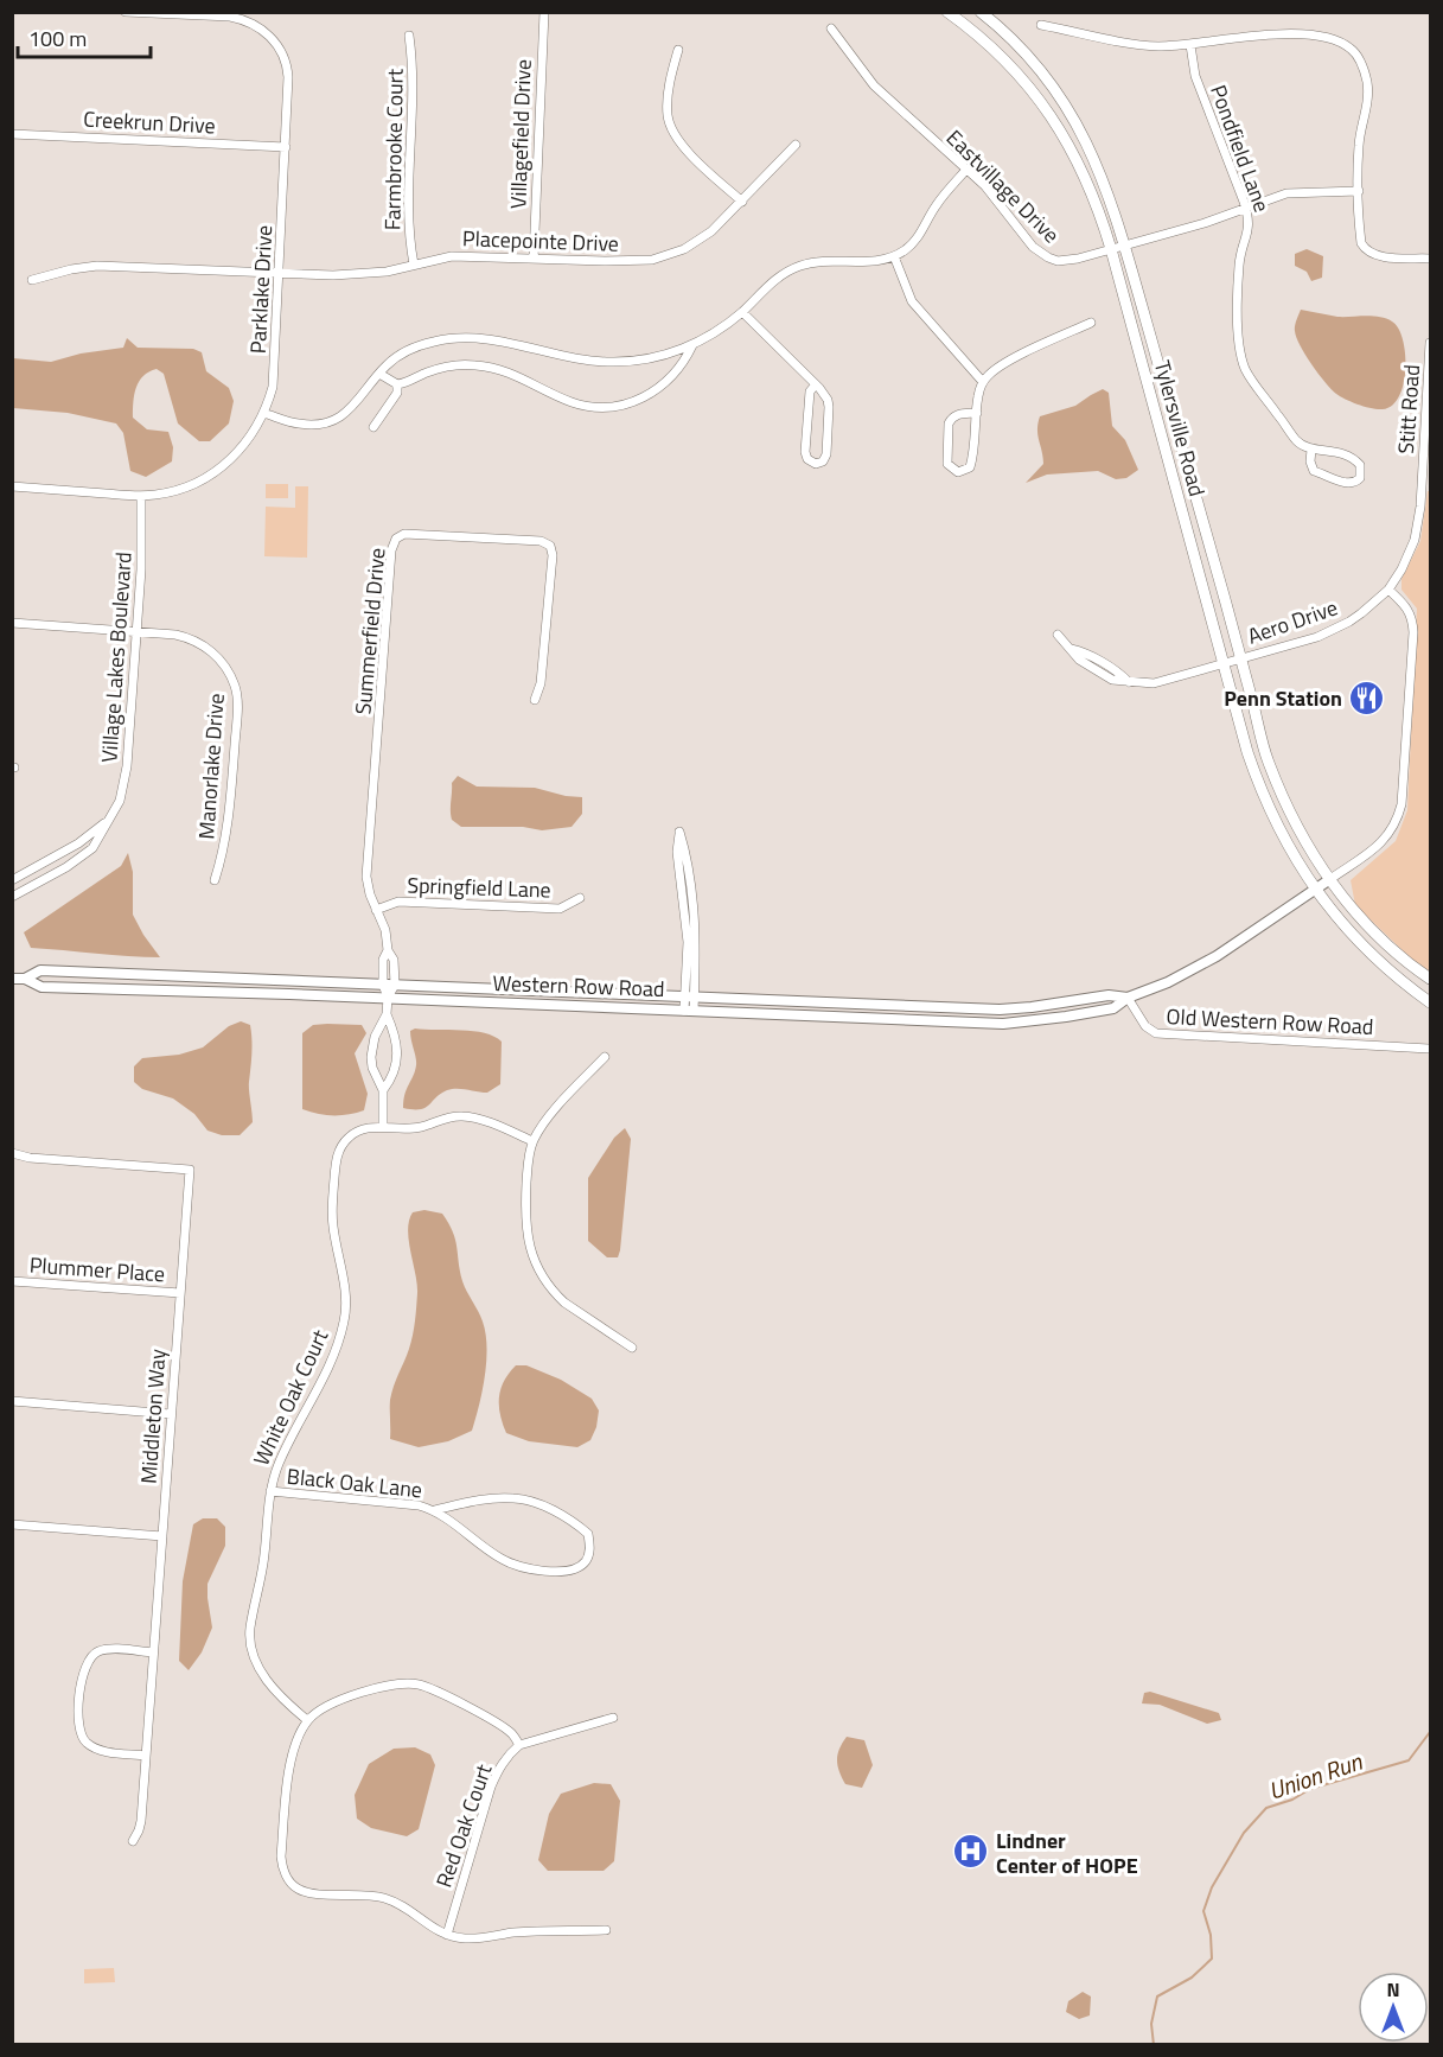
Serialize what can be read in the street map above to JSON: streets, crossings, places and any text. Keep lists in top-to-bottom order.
{
  "streets": {
    "main road": ["Tylersville Road"],
    "street": [
      "Creekrun Drive",
      "Villagefield Drive",
      "Pondfield Lane",
      "Farmbrooke Court",
      "Eastvillage Drive",
      "Placepointe Drive",
      "Parklake Drive",
      "Stitt Road",
      "Aero Drive",
      "Summerfield Drive",
      "Village Lakes Boulevard",
      "Manorlake Drive",
      "Springfield Lane",
      "Western Row Road",
      "Old Western Row Road",
      "Plummer Place",
      "White Oak Court",
      "Middleton Way",
      "Black Oak Lane",
      "Red Oak Court"
    ]
  },
  "crossings": [
    ["Creekrun Drive", "Parklake Drive"],
    ["Villagefield Drive", "Placepointe Drive"],
    ["Pondfield Lane", "Eastvillage Drive"],
    ["Farmbrooke Court", "Placepointe Drive"],
    ["Eastvillage Drive", "Tylersville Road"],
    ["Placepointe Drive", "Parklake Drive"],
    ["Parklake Drive", "Village Lakes Boulevard"],
    ["Stitt Road", "Aero Drive"],
    ["Tylersville Road", "Aero Drive"],
    ["Tylersville Road", "Western Row Road"],
    ["Summerfield Drive", "Springfield Lane"],
    ["Summerfield Drive", "Western Row Road"],
    ["Village Lakes Boulevard", "Manorlake Drive"],
    ["Western Row Road", "Old Western Row Road"],
    ["Plummer Place", "Middleton Way"],
    ["White Oak Court", "Black Oak Lane"]
  ],
  "water": ["Union Run"],
  "places": {
    "restaurant": ["Penn Station"],
    "hospital": ["Lindner Center of HOPE"]
  },
  "scale_bar": "100 m",
  "north": "top"
}
